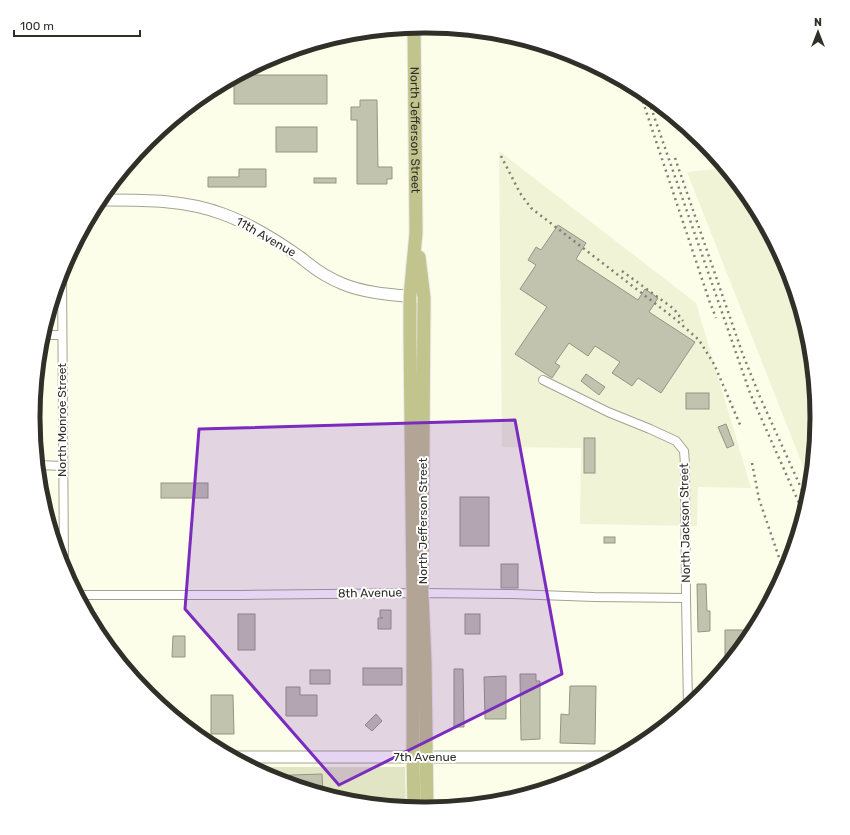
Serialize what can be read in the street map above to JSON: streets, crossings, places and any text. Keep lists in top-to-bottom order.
{
  "streets": {
    "main road": ["North Jefferson Street"],
    "street": [
      "11th Avenue",
      "North Monroe Street",
      "North Jackson Street",
      "8th Avenue",
      "7th Avenue"
    ]
  },
  "crossings": [
    ["North Jefferson Street", "11th Avenue"],
    ["North Jefferson Street", "8th Avenue"],
    ["North Jefferson Street", "7th Avenue"],
    ["North Jackson Street", "8th Avenue"]
  ],
  "scale_bar": "100 m",
  "north": "top"
}
